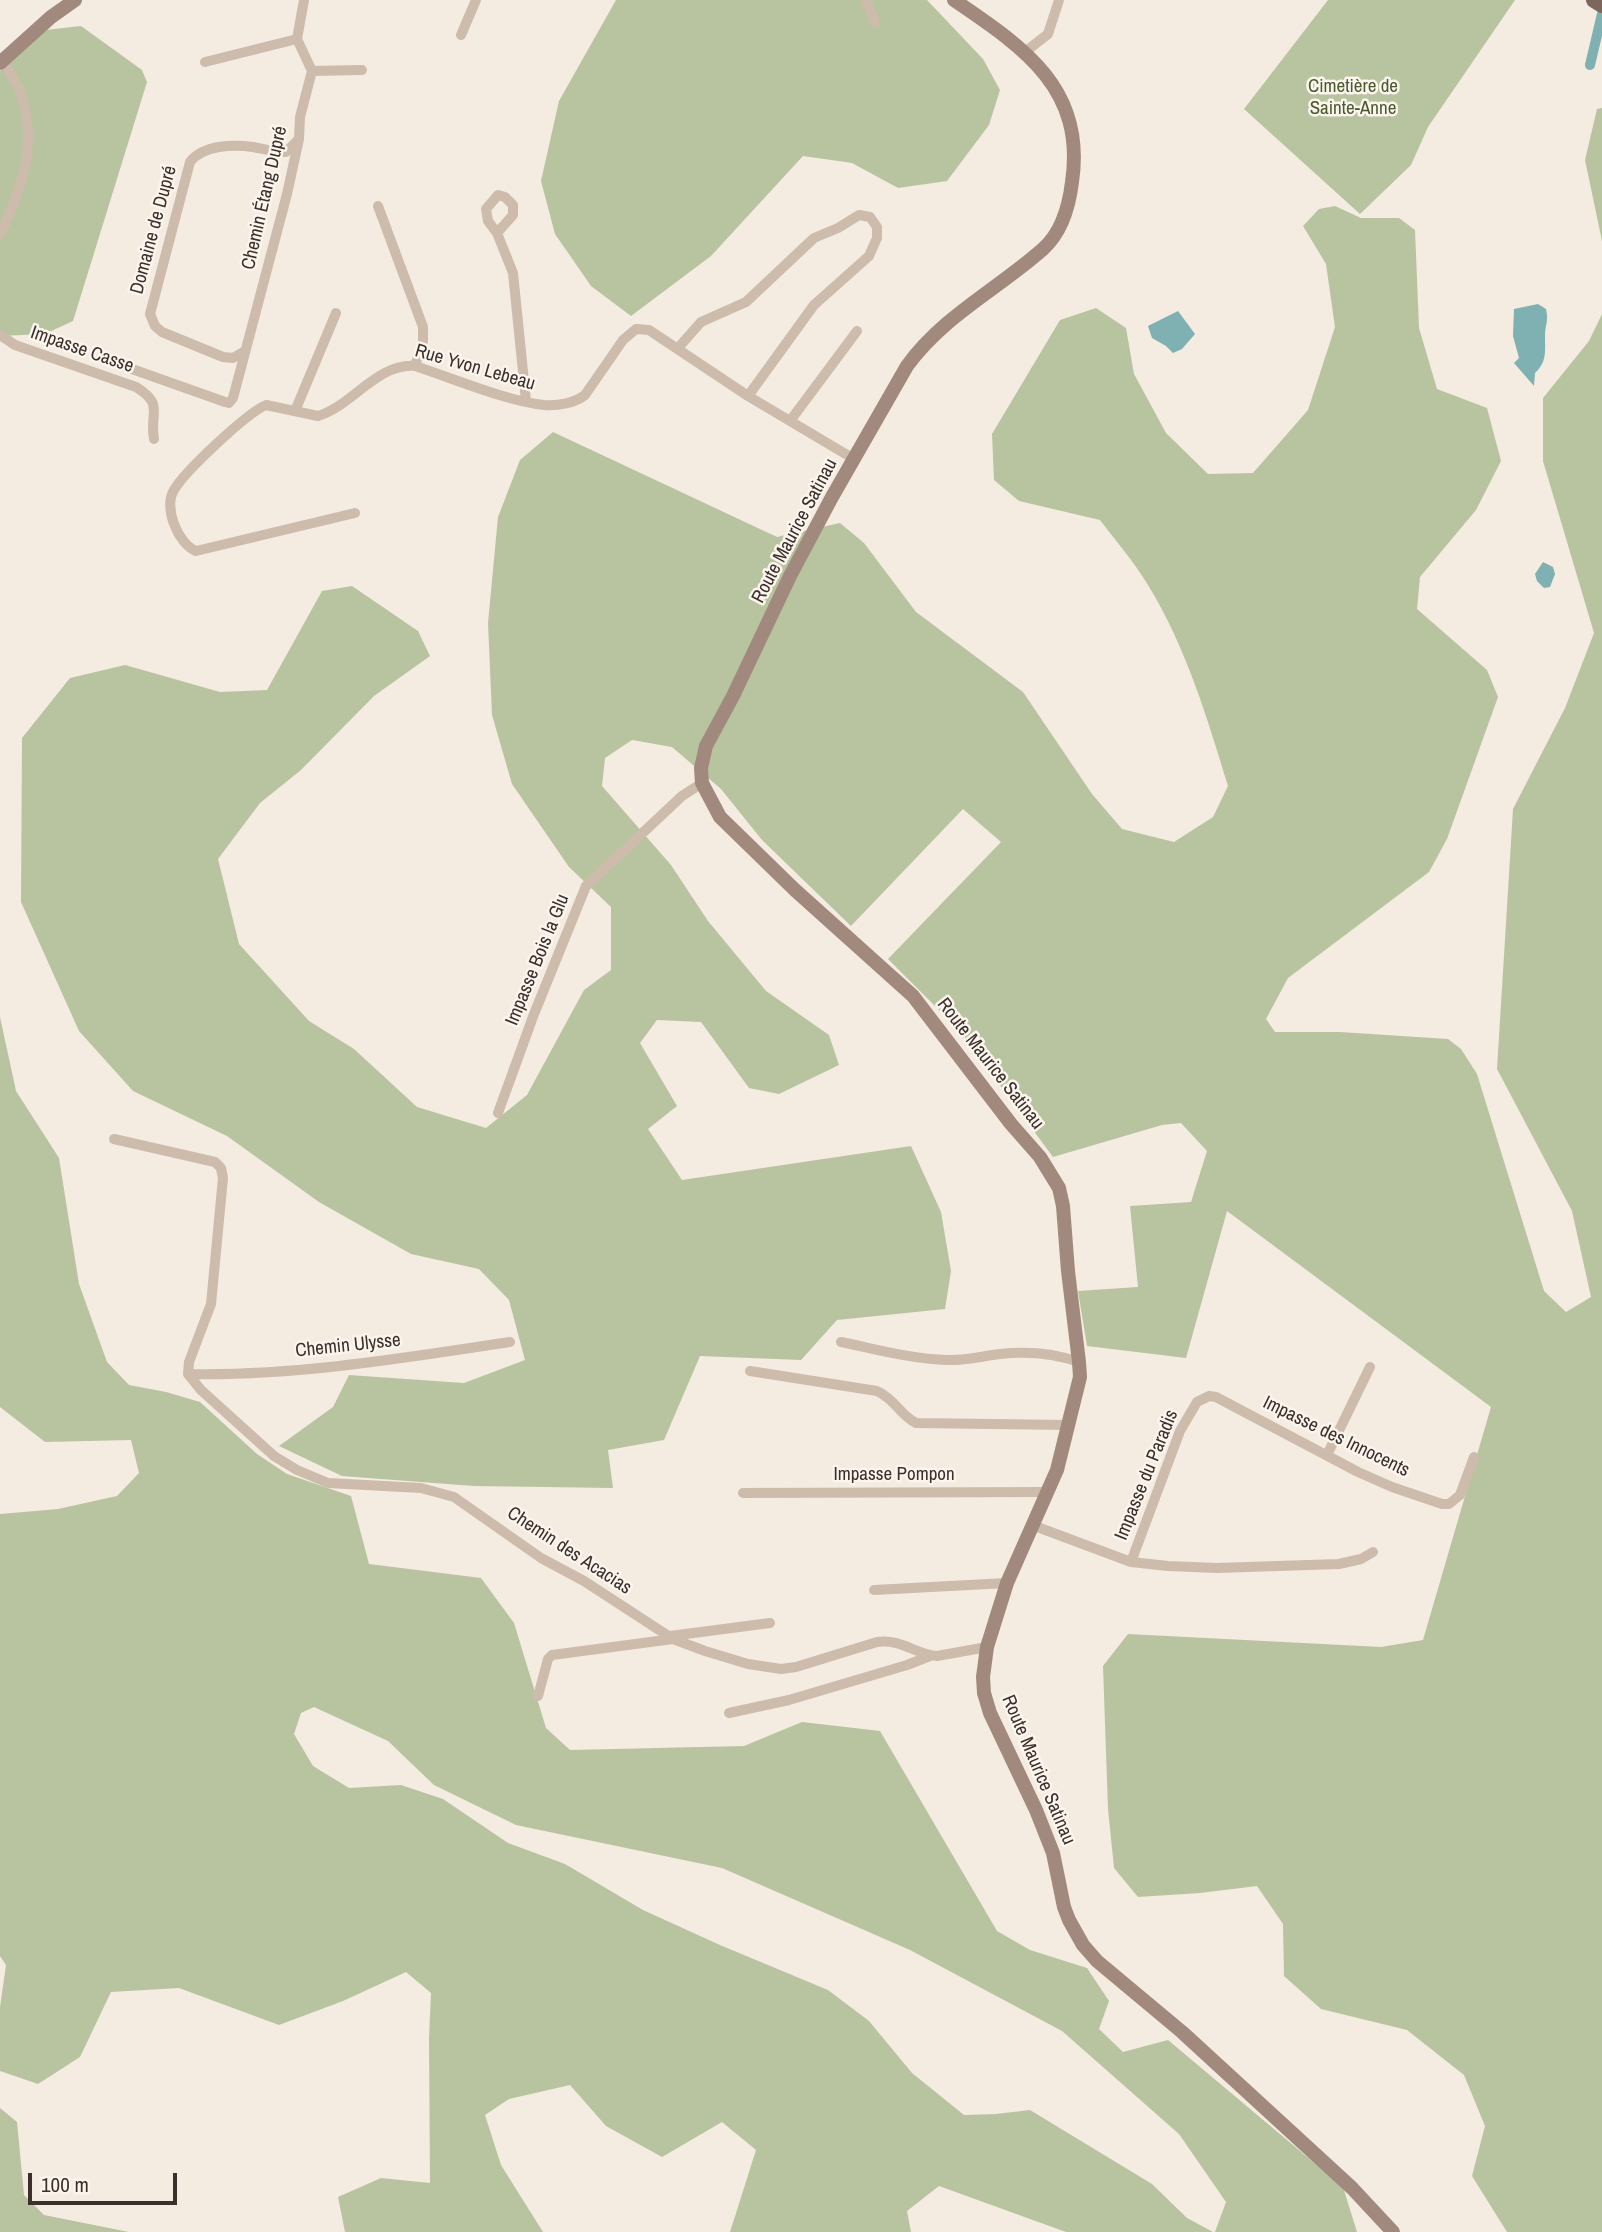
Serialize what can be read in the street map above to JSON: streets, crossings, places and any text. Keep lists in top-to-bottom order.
{
  "streets": {
    "main road": ["Route Maurice Satinau"],
    "street": [
      "Chemin Étang Dupré",
      "Domaine de Dupré",
      "Impasse Casse",
      "Rue Yvon Lebeau",
      "Impasse Bois la Glu",
      "Chemin Ulysse",
      "Impasse des Innocents",
      "Impasse Pompon",
      "Impasse du Paradis",
      "Chemin des Acacias"
    ]
  },
  "crossings": [
    ["Chemin Étang Dupré", "Domaine de Dupré"],
    ["Rue Yvon Lebeau", "Route Maurice Satinau"],
    ["Route Maurice Satinau", "Impasse Bois la Glu"],
    ["Route Maurice Satinau", "Impasse Pompon"],
    ["Chemin Ulysse", "Chemin des Acacias"],
    ["Impasse des Innocents", "Impasse du Paradis"]
  ],
  "parks": ["Cimetière de Sainte-Anne"],
  "scale_bar": "100 m"
}
